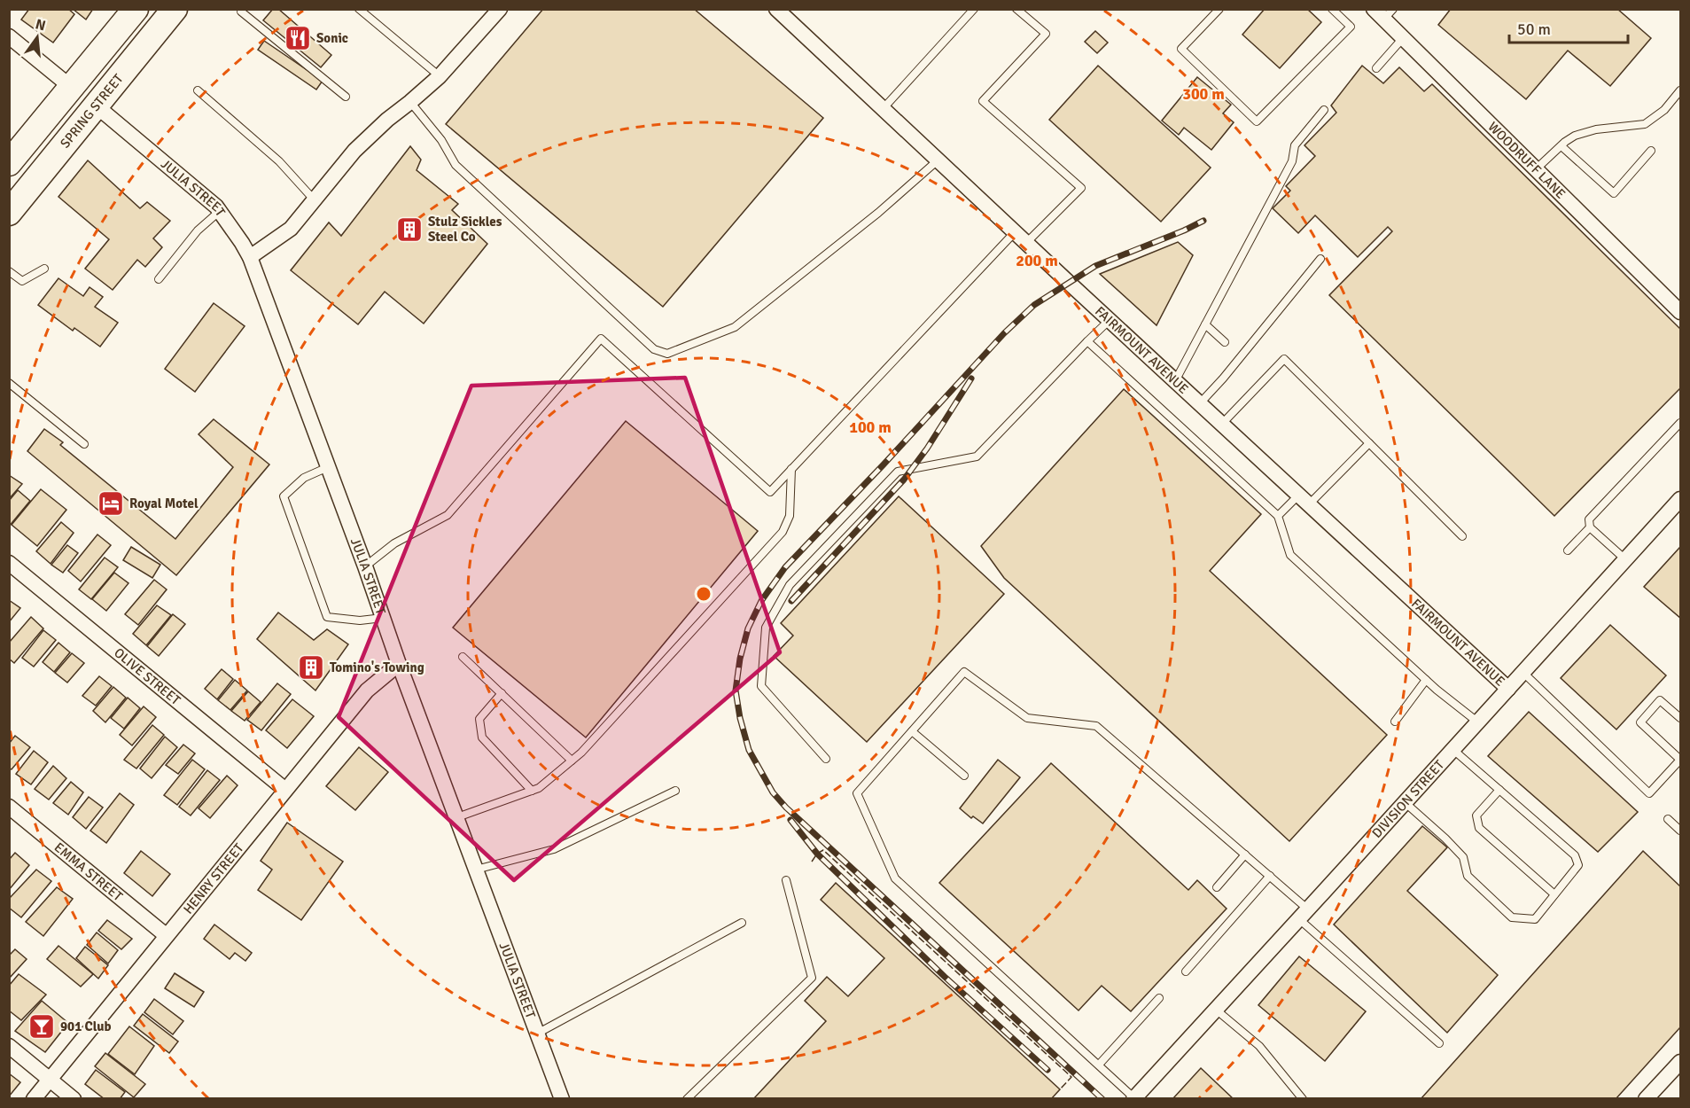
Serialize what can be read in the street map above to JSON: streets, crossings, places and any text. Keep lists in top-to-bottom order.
{
  "streets": {
    "highway": ["SPRING STREET"],
    "street": [
      "WOODRUFF LANE",
      "JULIA STREET",
      "FAIRMOUNT AVENUE",
      "OLIVE STREET",
      "DIVISION STREET",
      "EMMA STREET",
      "HENRY STREET"
    ]
  },
  "crossings": [
    ["SPRING STREET", "JULIA STREET"],
    ["JULIA STREET", "HENRY STREET"],
    ["FAIRMOUNT AVENUE", "DIVISION STREET"],
    ["OLIVE STREET", "HENRY STREET"],
    ["EMMA STREET", "HENRY STREET"]
  ],
  "places": {
    "restaurant": ["Sonic"],
    "building": ["Stulz Sickles Steel Co", "Tomino's Towing"],
    "hotel": ["Royal Motel"],
    "bar": ["901 Club"]
  },
  "scale_bar": "50 m",
  "north": "top",
  "rings": ["300 m", "200 m", "100 m"]
}
